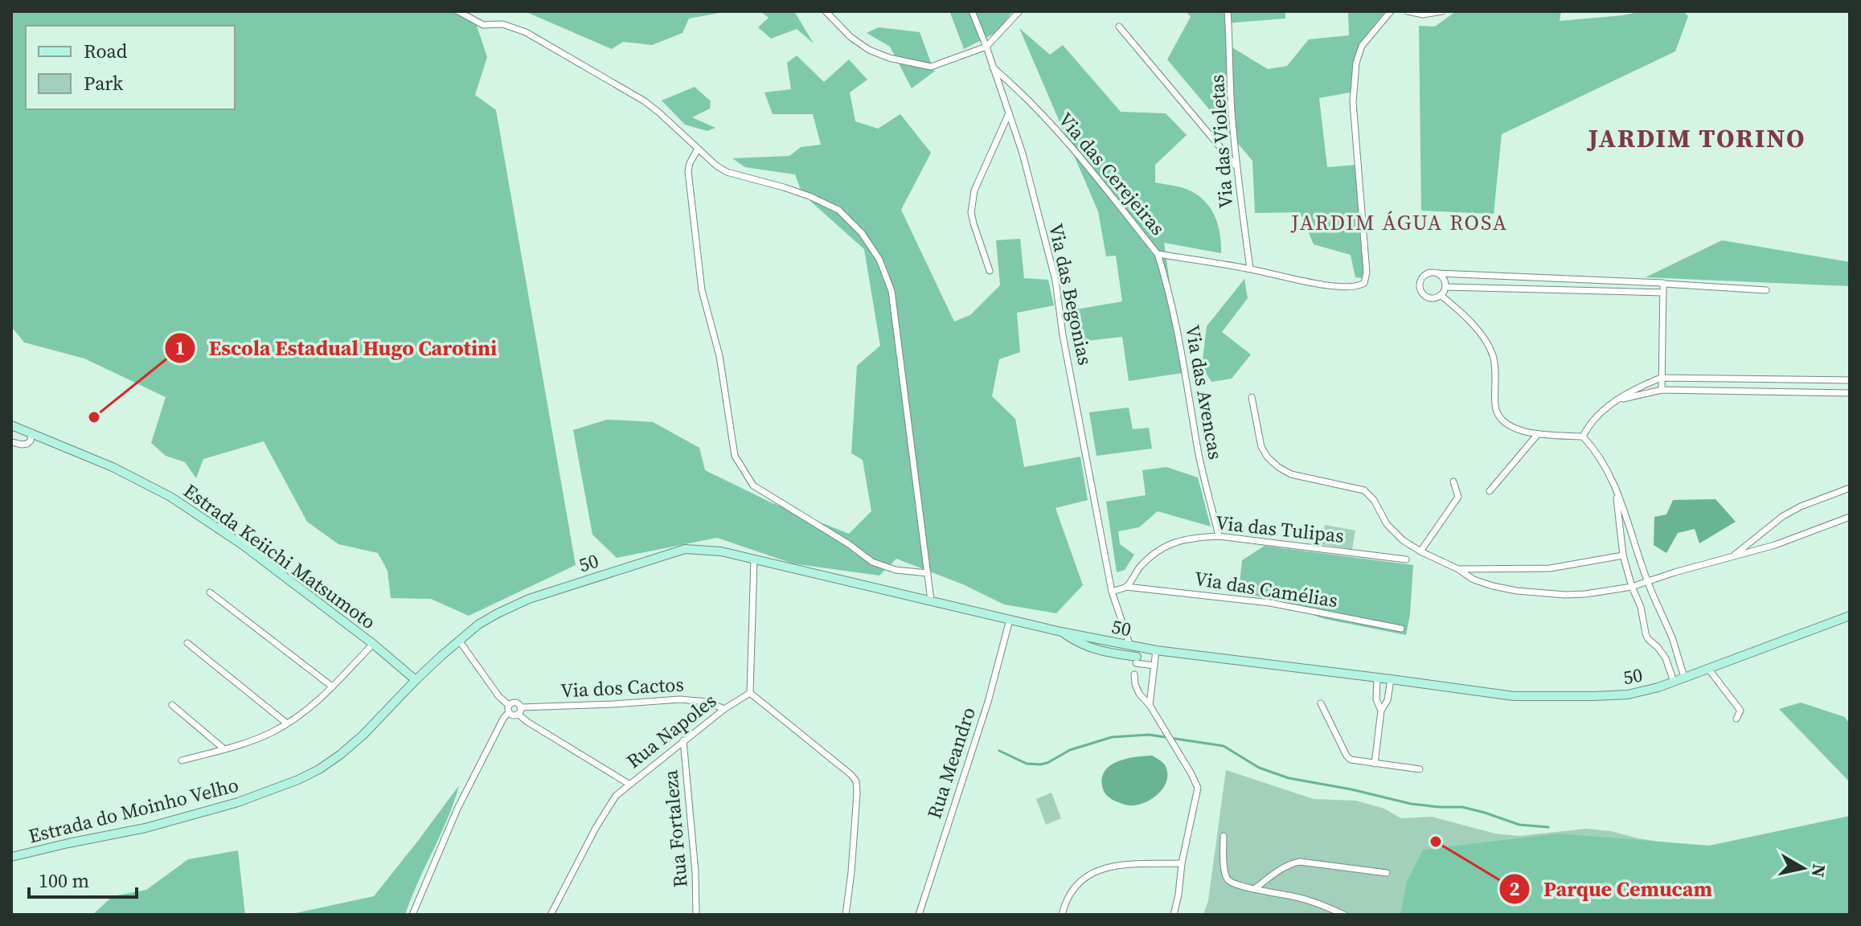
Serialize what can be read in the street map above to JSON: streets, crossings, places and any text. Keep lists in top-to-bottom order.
{
  "streets": {
    "main road": ["Estrada Keiichi Matsumoto", "50", "Estrada do Moinho Velho"],
    "street": [
      "Via das Violetas",
      "Via das Cerejeiras",
      "Via das Begonias",
      "Via das Avencas",
      "Via das Tulipas",
      "Via das Camélias",
      "Via dos Cactos",
      "Rua Napoles",
      "Rua Meandro",
      "Rua Fortaleza"
    ]
  },
  "crossings": [
    ["Via das Violetas", "Via das Cerejeiras"],
    ["Via das Cerejeiras", "Via das Begonias"],
    ["Via das Cerejeiras", "Via das Avencas"],
    ["Via das Avencas", "Via das Tulipas"],
    ["Via das Tulipas", "Via das Camélias"],
    ["Estrada Keiichi Matsumoto", "50"],
    ["Estrada Keiichi Matsumoto", "Estrada do Moinho Velho"],
    ["50", "Rua Meandro"],
    ["50", "Estrada do Moinho Velho"],
    ["Via dos Cactos", "Rua Napoles"],
    ["Rua Napoles", "Rua Fortaleza"]
  ],
  "districts": ["JARDIM TORINO", "JARDIM ÁGUA ROSA"],
  "places": ["Escola Estadual Hugo Carotini", "Parque Cemucam"],
  "legend": ["Road", "Park"],
  "scale_bar": "100 m",
  "north": "right"
}
